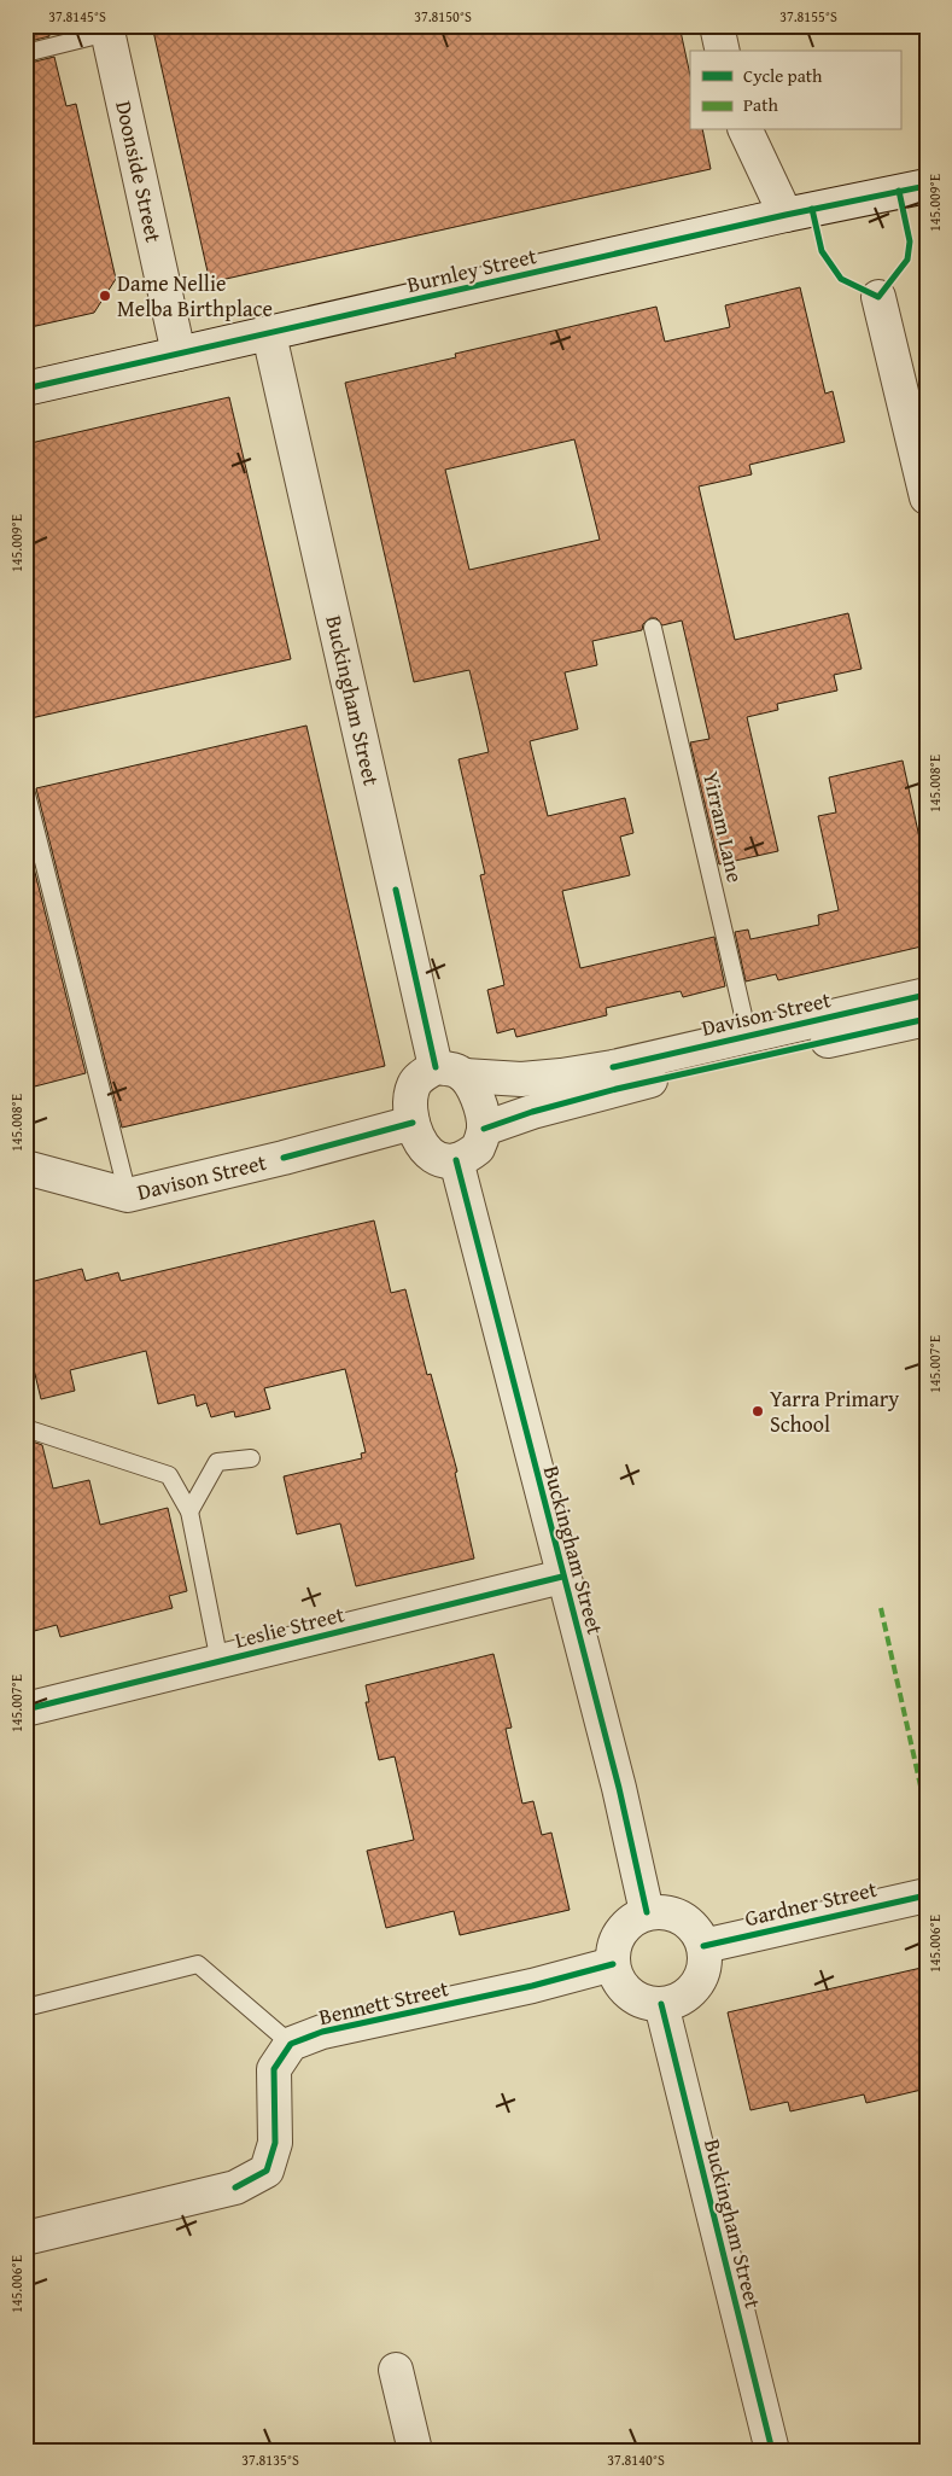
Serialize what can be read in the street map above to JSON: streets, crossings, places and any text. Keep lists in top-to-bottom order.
{
  "streets": {
    "street": [
      "Doonside Street",
      "Burnley Street",
      "Buckingham Street",
      "Davison Street",
      "Leslie Street",
      "Gardner Street",
      "Bennett Street"
    ],
    "lane": ["Yirram Lane"]
  },
  "crossings": [
    ["Doonside Street", "Burnley Street"],
    ["Burnley Street", "Buckingham Street"],
    ["Buckingham Street", "Davison Street"],
    ["Buckingham Street", "Leslie Street"],
    ["Buckingham Street", "Gardner Street"],
    ["Buckingham Street", "Bennett Street"],
    ["Yirram Lane", "Davison Street"],
    ["Gardner Street", "Bennett Street"]
  ],
  "places": ["Dame Nellie Melba Birthplace", "Yarra Primary School"],
  "legend": ["Cycle path", "Path"],
  "coordinates": [
    "37.8145°S",
    "37.8150°S",
    "37.8155°S",
    "145.009°E",
    "145.008°E",
    "145.007°E",
    "145.006°E",
    "37.8135°S",
    "37.8140°S"
  ]
}
